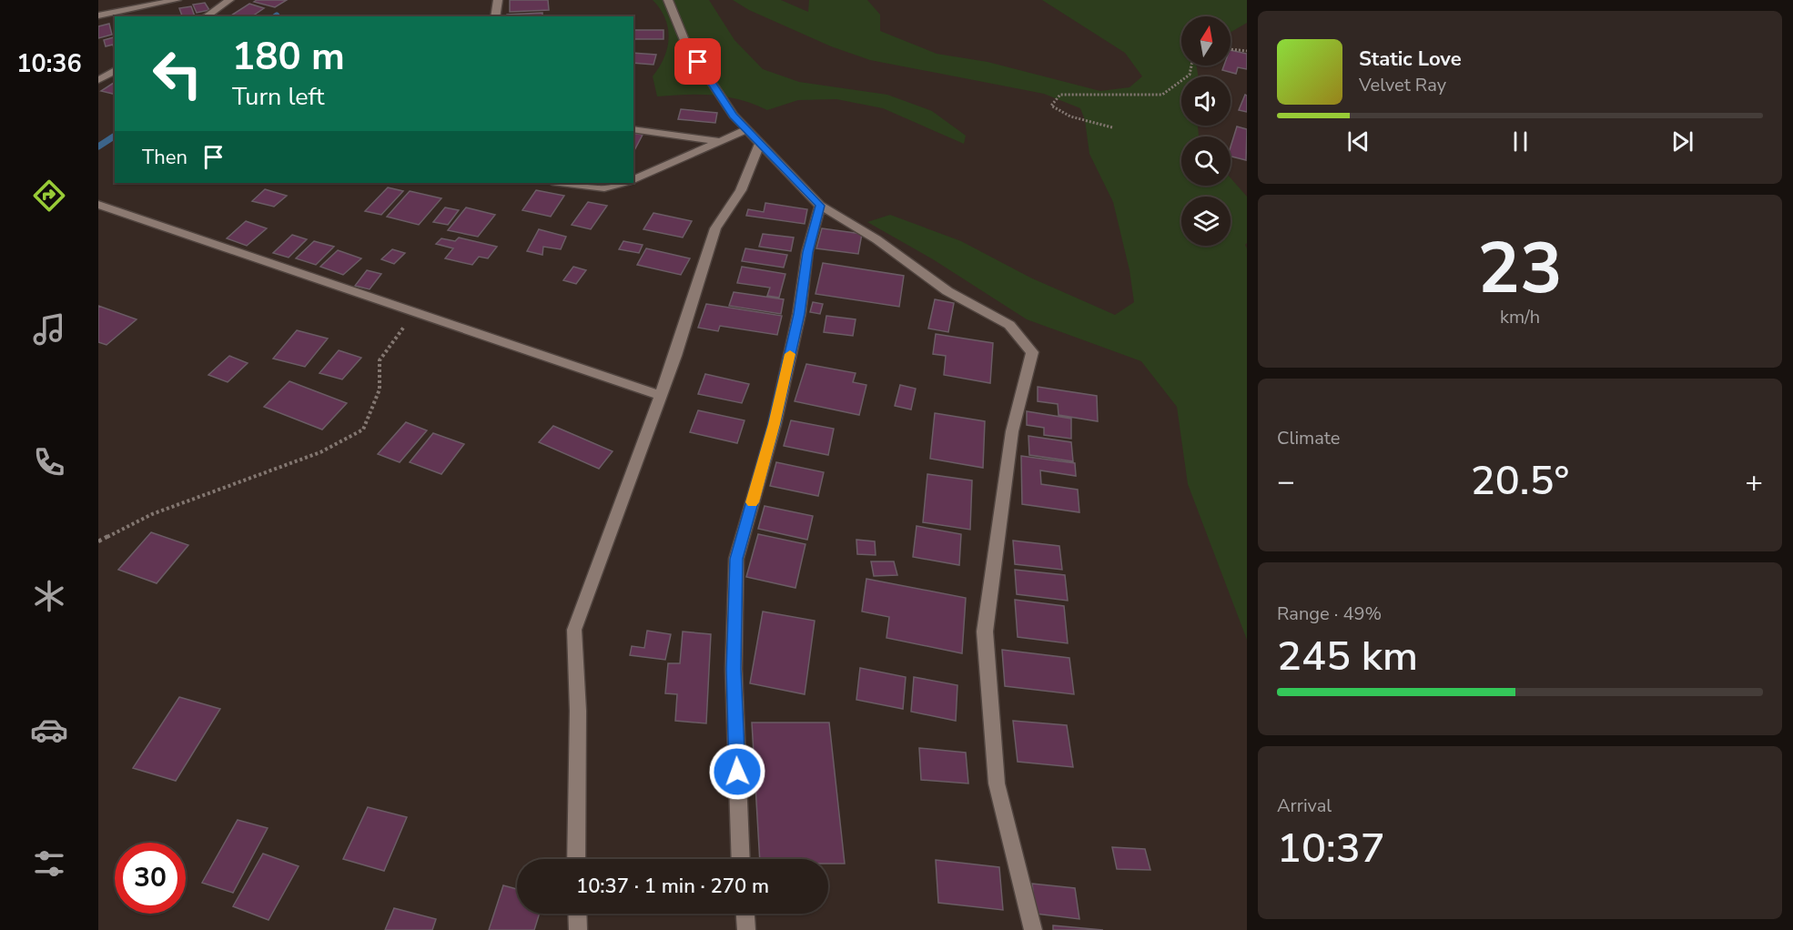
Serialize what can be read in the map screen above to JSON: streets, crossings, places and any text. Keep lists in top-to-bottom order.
{
  "north": "top",
  "page": {
    "tabs": "10:36",
    "turn": ["180 m", "Turn left"],
    "song": ["Static Love", "Velvet Ray"],
    "then": "Then",
    "tile": [
      ["23", "km/h"],
      "Climate",
      ["Range · 49%", "245 km"],
      ["Arrival", "10:37"]
    ],
    "heat": ["−", "20.5°", "+"],
    "limit": "30",
    "trip": "10:37 · 1 min · 270 m"
  }
}
